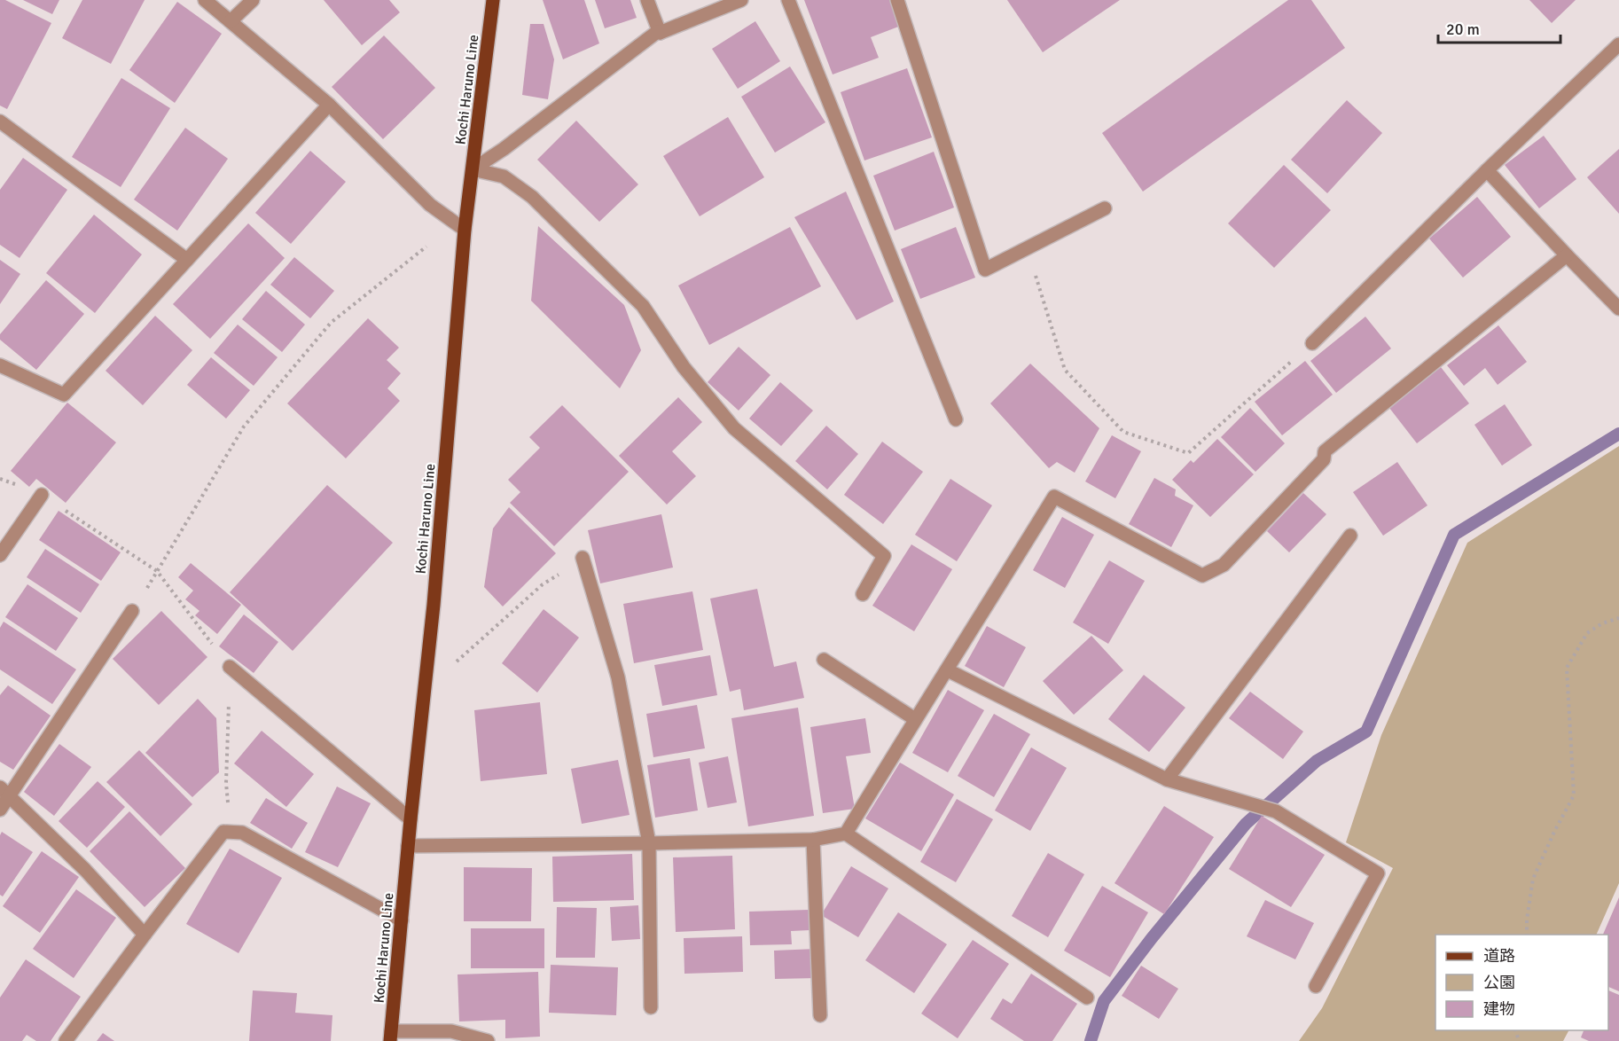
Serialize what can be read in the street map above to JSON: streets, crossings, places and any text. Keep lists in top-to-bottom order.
{
  "streets": {
    "main road": ["Kochi Haruno Line"]
  },
  "legend": ["道路", "公園", "建物"],
  "scale_bar": "20 m"
}
